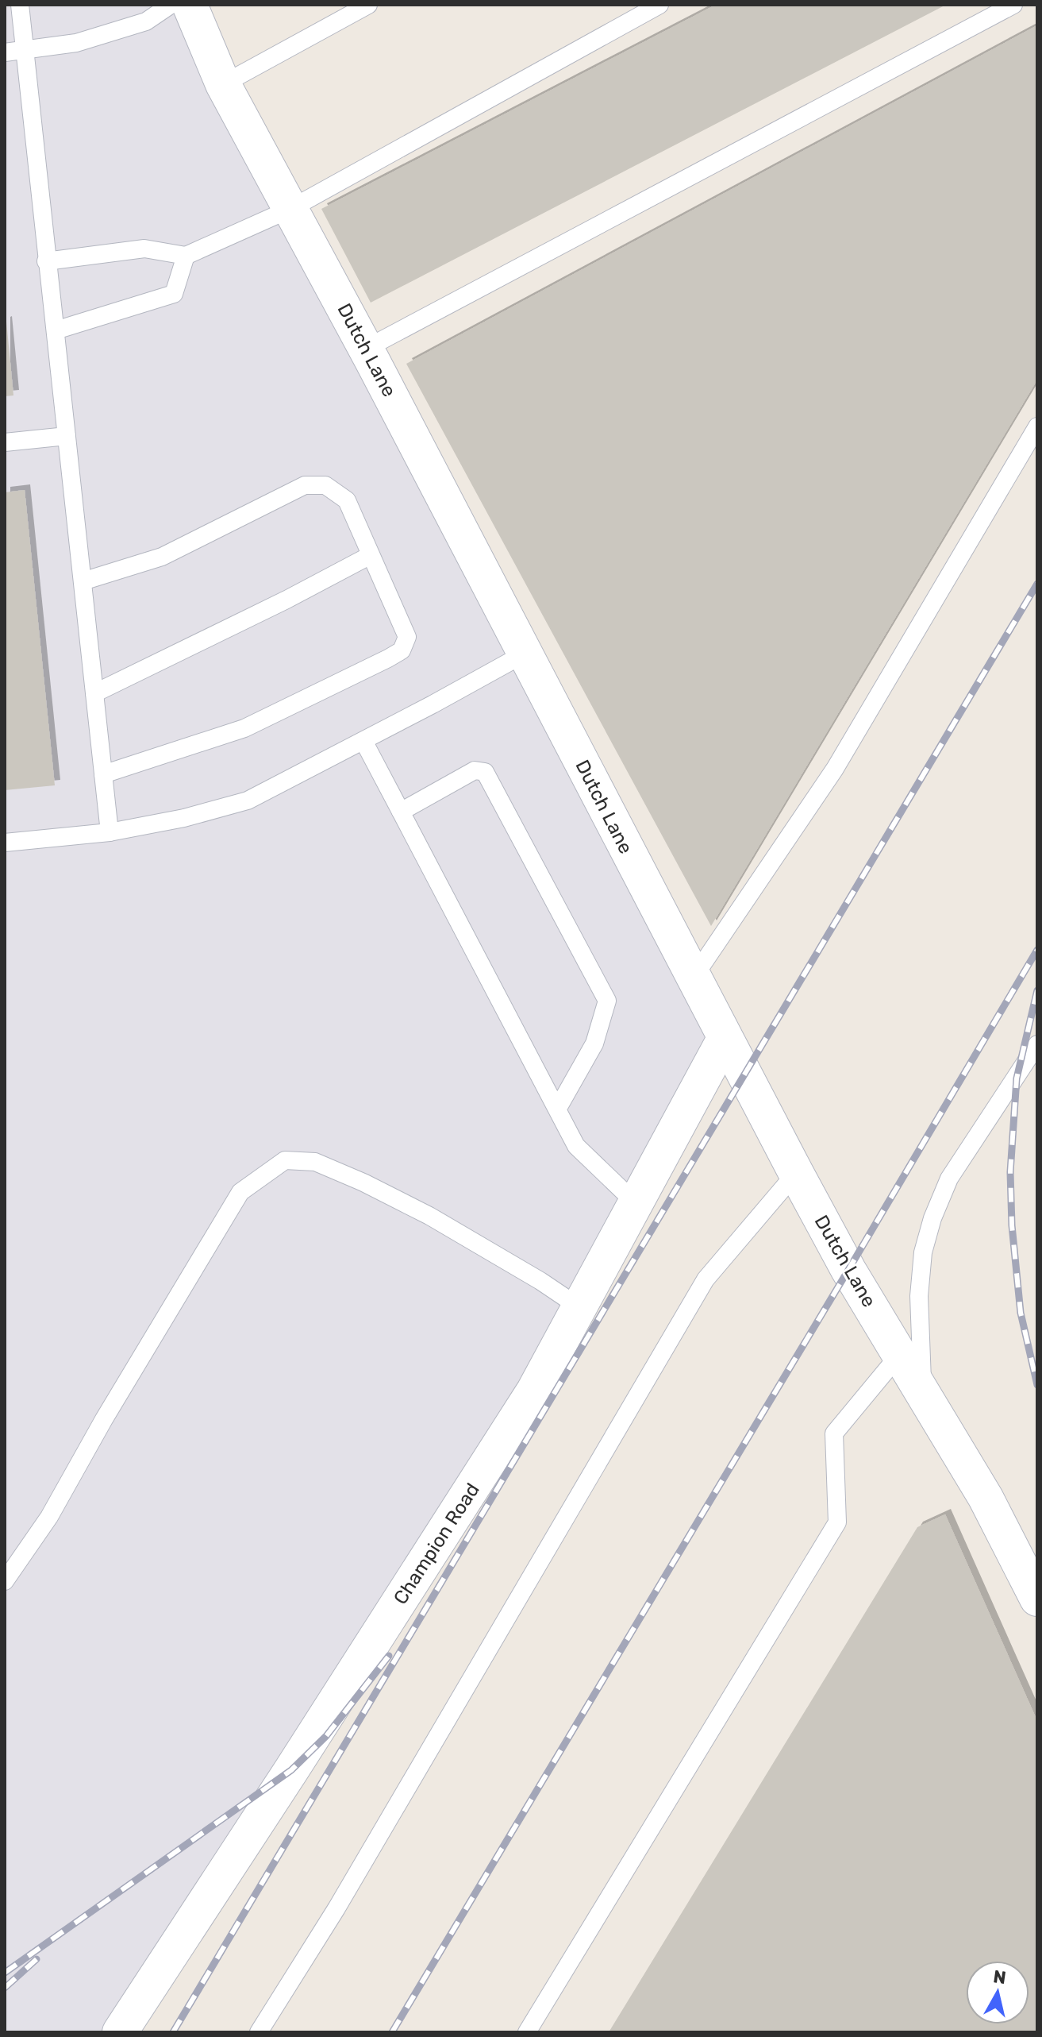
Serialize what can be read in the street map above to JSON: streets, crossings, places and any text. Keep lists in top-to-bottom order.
{
  "streets": {
    "street": ["Dutch Lane", "Champion Road"]
  },
  "crossings": [
    ["Dutch Lane", "Champion Road"]
  ],
  "north": "top"
}
